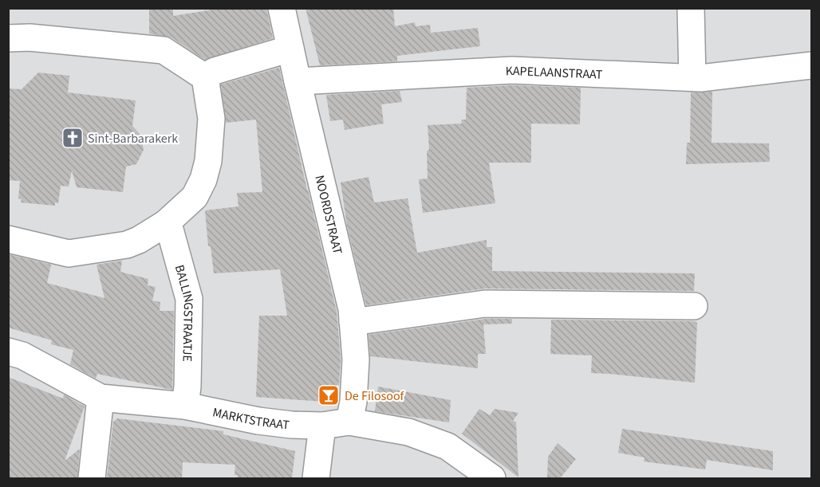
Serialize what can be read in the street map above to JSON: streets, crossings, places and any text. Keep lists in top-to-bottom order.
{
  "streets": {
    "street": [
      "KAPELAANSTRAAT",
      "NOORDSTRAAT",
      "BALLINGSTRAATJE",
      "MARKTSTRAAT"
    ]
  },
  "crossings": [
    ["KAPELAANSTRAAT", "NOORDSTRAAT"],
    ["NOORDSTRAAT", "MARKTSTRAAT"],
    ["BALLINGSTRAATJE", "MARKTSTRAAT"]
  ],
  "places": {
    "church": ["Sint-Barbarakerk"],
    "bar": ["De Filosoof"]
  }
}
